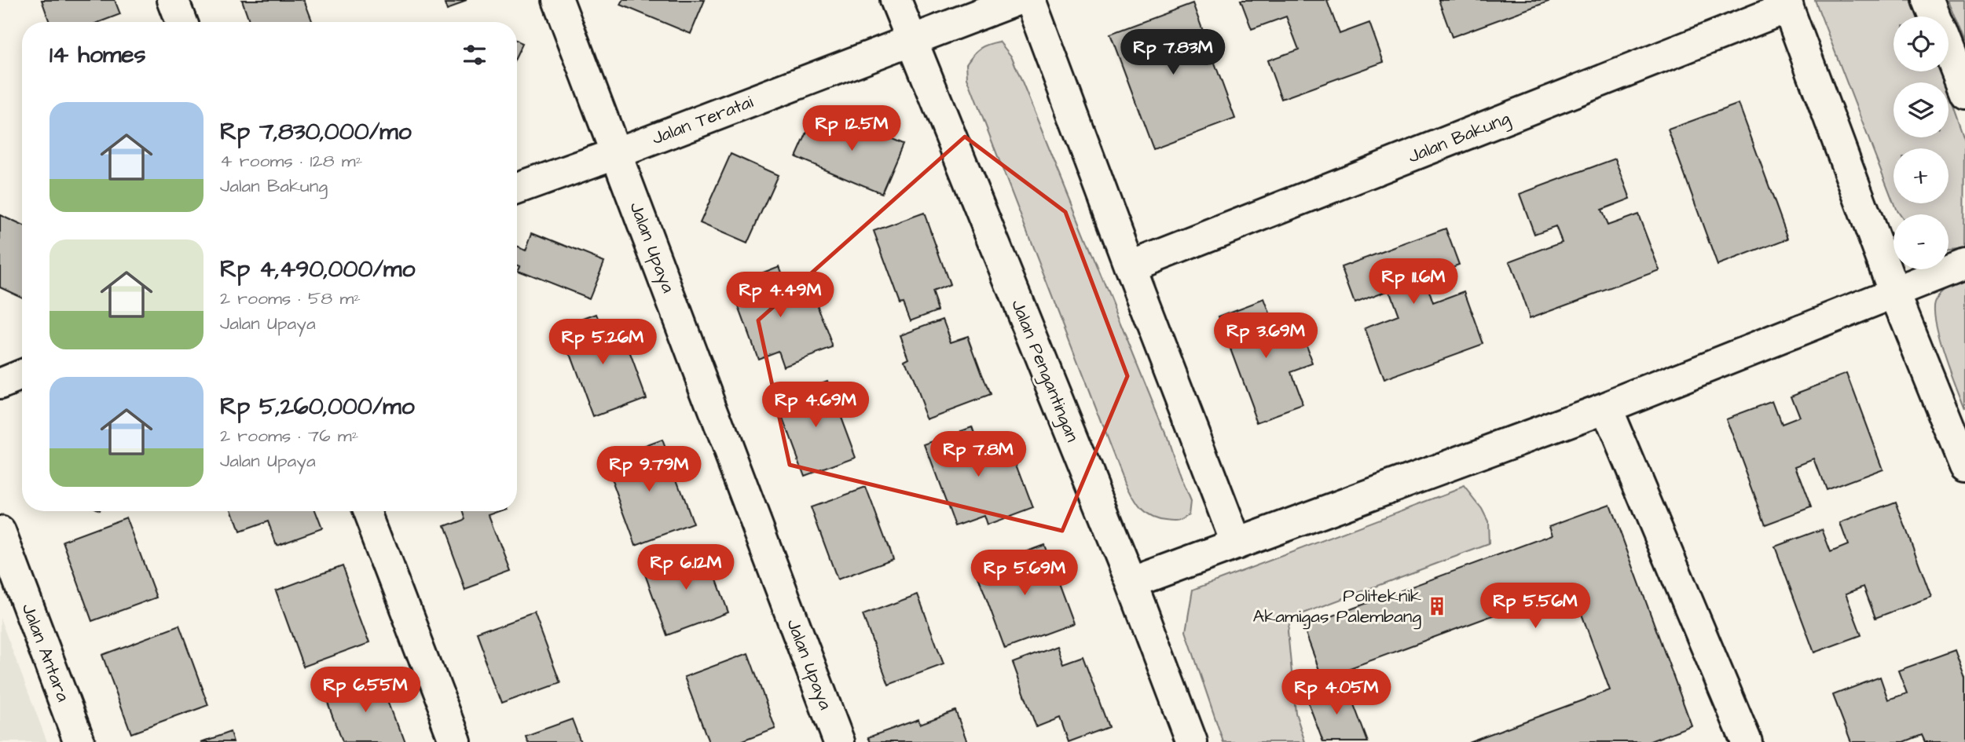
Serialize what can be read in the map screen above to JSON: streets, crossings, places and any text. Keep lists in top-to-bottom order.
{
  "streets": {
    "street": [
      "Jalan Teratai",
      "Jalan Bakung",
      "Jalan Upaya",
      "Jalan Pengantingan",
      "Jalan Antara"
    ]
  },
  "crossings": [
    ["Jalan Teratai", "Jalan Upaya"],
    ["Jalan Teratai", "Jalan Pengantingan"]
  ],
  "places": {
    "building": ["Politeknik Akamigas Palembang"]
  },
  "page": {
    "map_buttons": ["+", "−"],
    "heading": "14 homes",
    "price": [
      "Rp 7.83M",
      "Rp 12.5M",
      "Rp 11.6M",
      "Rp 4.49M",
      "Rp 3.69M",
      "Rp 5.26M",
      "Rp 4.69M",
      "Rp 7.8M",
      "Rp 9.79M",
      "Rp 6.12M",
      "Rp 5.69M",
      "Rp 5.56M",
      "Rp 6.55M",
      "Rp 4.05M"
    ],
    "list": [
      {
        "name": "Rp 7,830,000/mo",
        "note": "4 rooms · 128 m² · Jalan Bakung"
      },
      {
        "name": "Rp 4,490,000/mo",
        "note": "2 rooms · 58 m² · Jalan Upaya"
      },
      {
        "name": "Rp 5,260,000/mo",
        "note": "2 rooms · 76 m² · Jalan Upaya"
      }
    ]
  }
}
